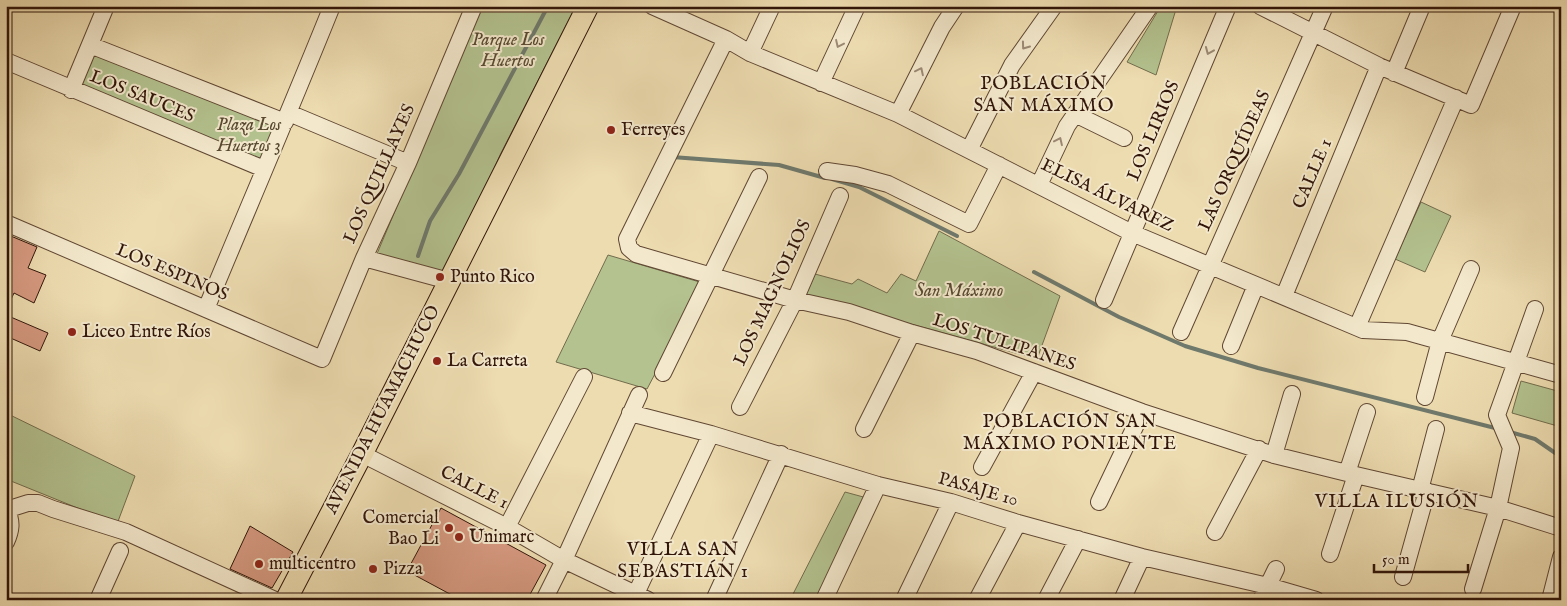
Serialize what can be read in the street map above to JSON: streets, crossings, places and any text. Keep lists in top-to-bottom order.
{
  "streets": {
    "main road": ["AVENIDA HUAMACHUCO"],
    "street": [
      "LOS SAUCES",
      "LOS LIRIOS",
      "LAS ORQUÍDEAS",
      "LOS QUILLAYES",
      "CALLE 1",
      "ELISA ÁLVAREZ",
      "LOS ESPINOS",
      "LOS MAGNOLIOS",
      "LOS TULIPANES",
      "PASAJE 10"
    ]
  },
  "crossings": [
    ["LOS SAUCES", "LOS QUILLAYES"],
    ["LOS LIRIOS", "ELISA ÁLVAREZ"],
    ["LAS ORQUÍDEAS", "ELISA ÁLVAREZ"],
    ["LOS QUILLAYES", "LOS ESPINOS"],
    ["CALLE 1", "ELISA ÁLVAREZ"],
    ["CALLE 1", "AVENIDA HUAMACHUCO"],
    ["ELISA ÁLVAREZ", "LOS TULIPANES"],
    ["LOS MAGNOLIOS", "LOS TULIPANES"]
  ],
  "districts": [
    "POBLACIÓN SAN MÁXIMO",
    "POBLACIÓN SAN MÁXIMO PONIENTE",
    "VILLA ILUSIÓN",
    "VILLA SAN SEBASTIÁN 1"
  ],
  "parks": ["Parque Los Huertos", "Plaza Los Huertos 3", "San Máximo"],
  "places": [
    "Ferreyes",
    "Punto Rico",
    "Liceo Entre Ríos",
    "La Carreta",
    "Comercial Bao Li",
    "Unimarc",
    "multicentro",
    "Pizza"
  ],
  "scale_bar": "50 m"
}
